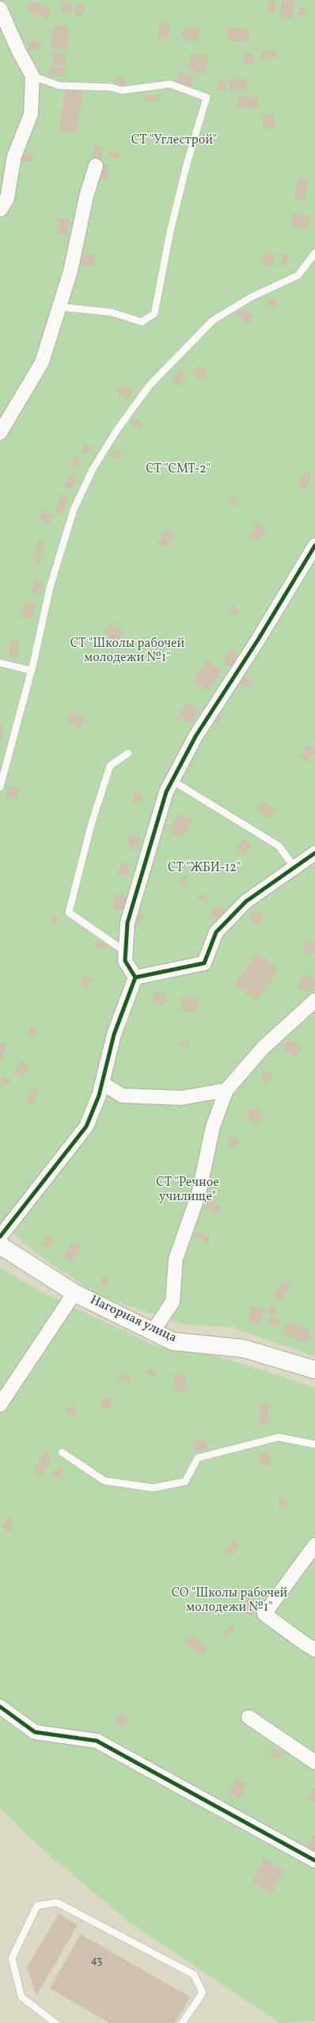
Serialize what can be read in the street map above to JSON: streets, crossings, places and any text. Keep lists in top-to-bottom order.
{
  "streets": {
    "street": ["Нагорная улица"]
  },
  "parks": [
    "СТ \"Углестрой\"",
    "СТ \"СМТ-2\"",
    "СТ \"Школы рабочей молодежи №1\"",
    "СТ \"ЖБИ-12\"",
    "СТ \"Речное училище\"",
    "СО \"Школы рабочей молодежи №1\""
  ],
  "house_numbers": ["43"]
}
